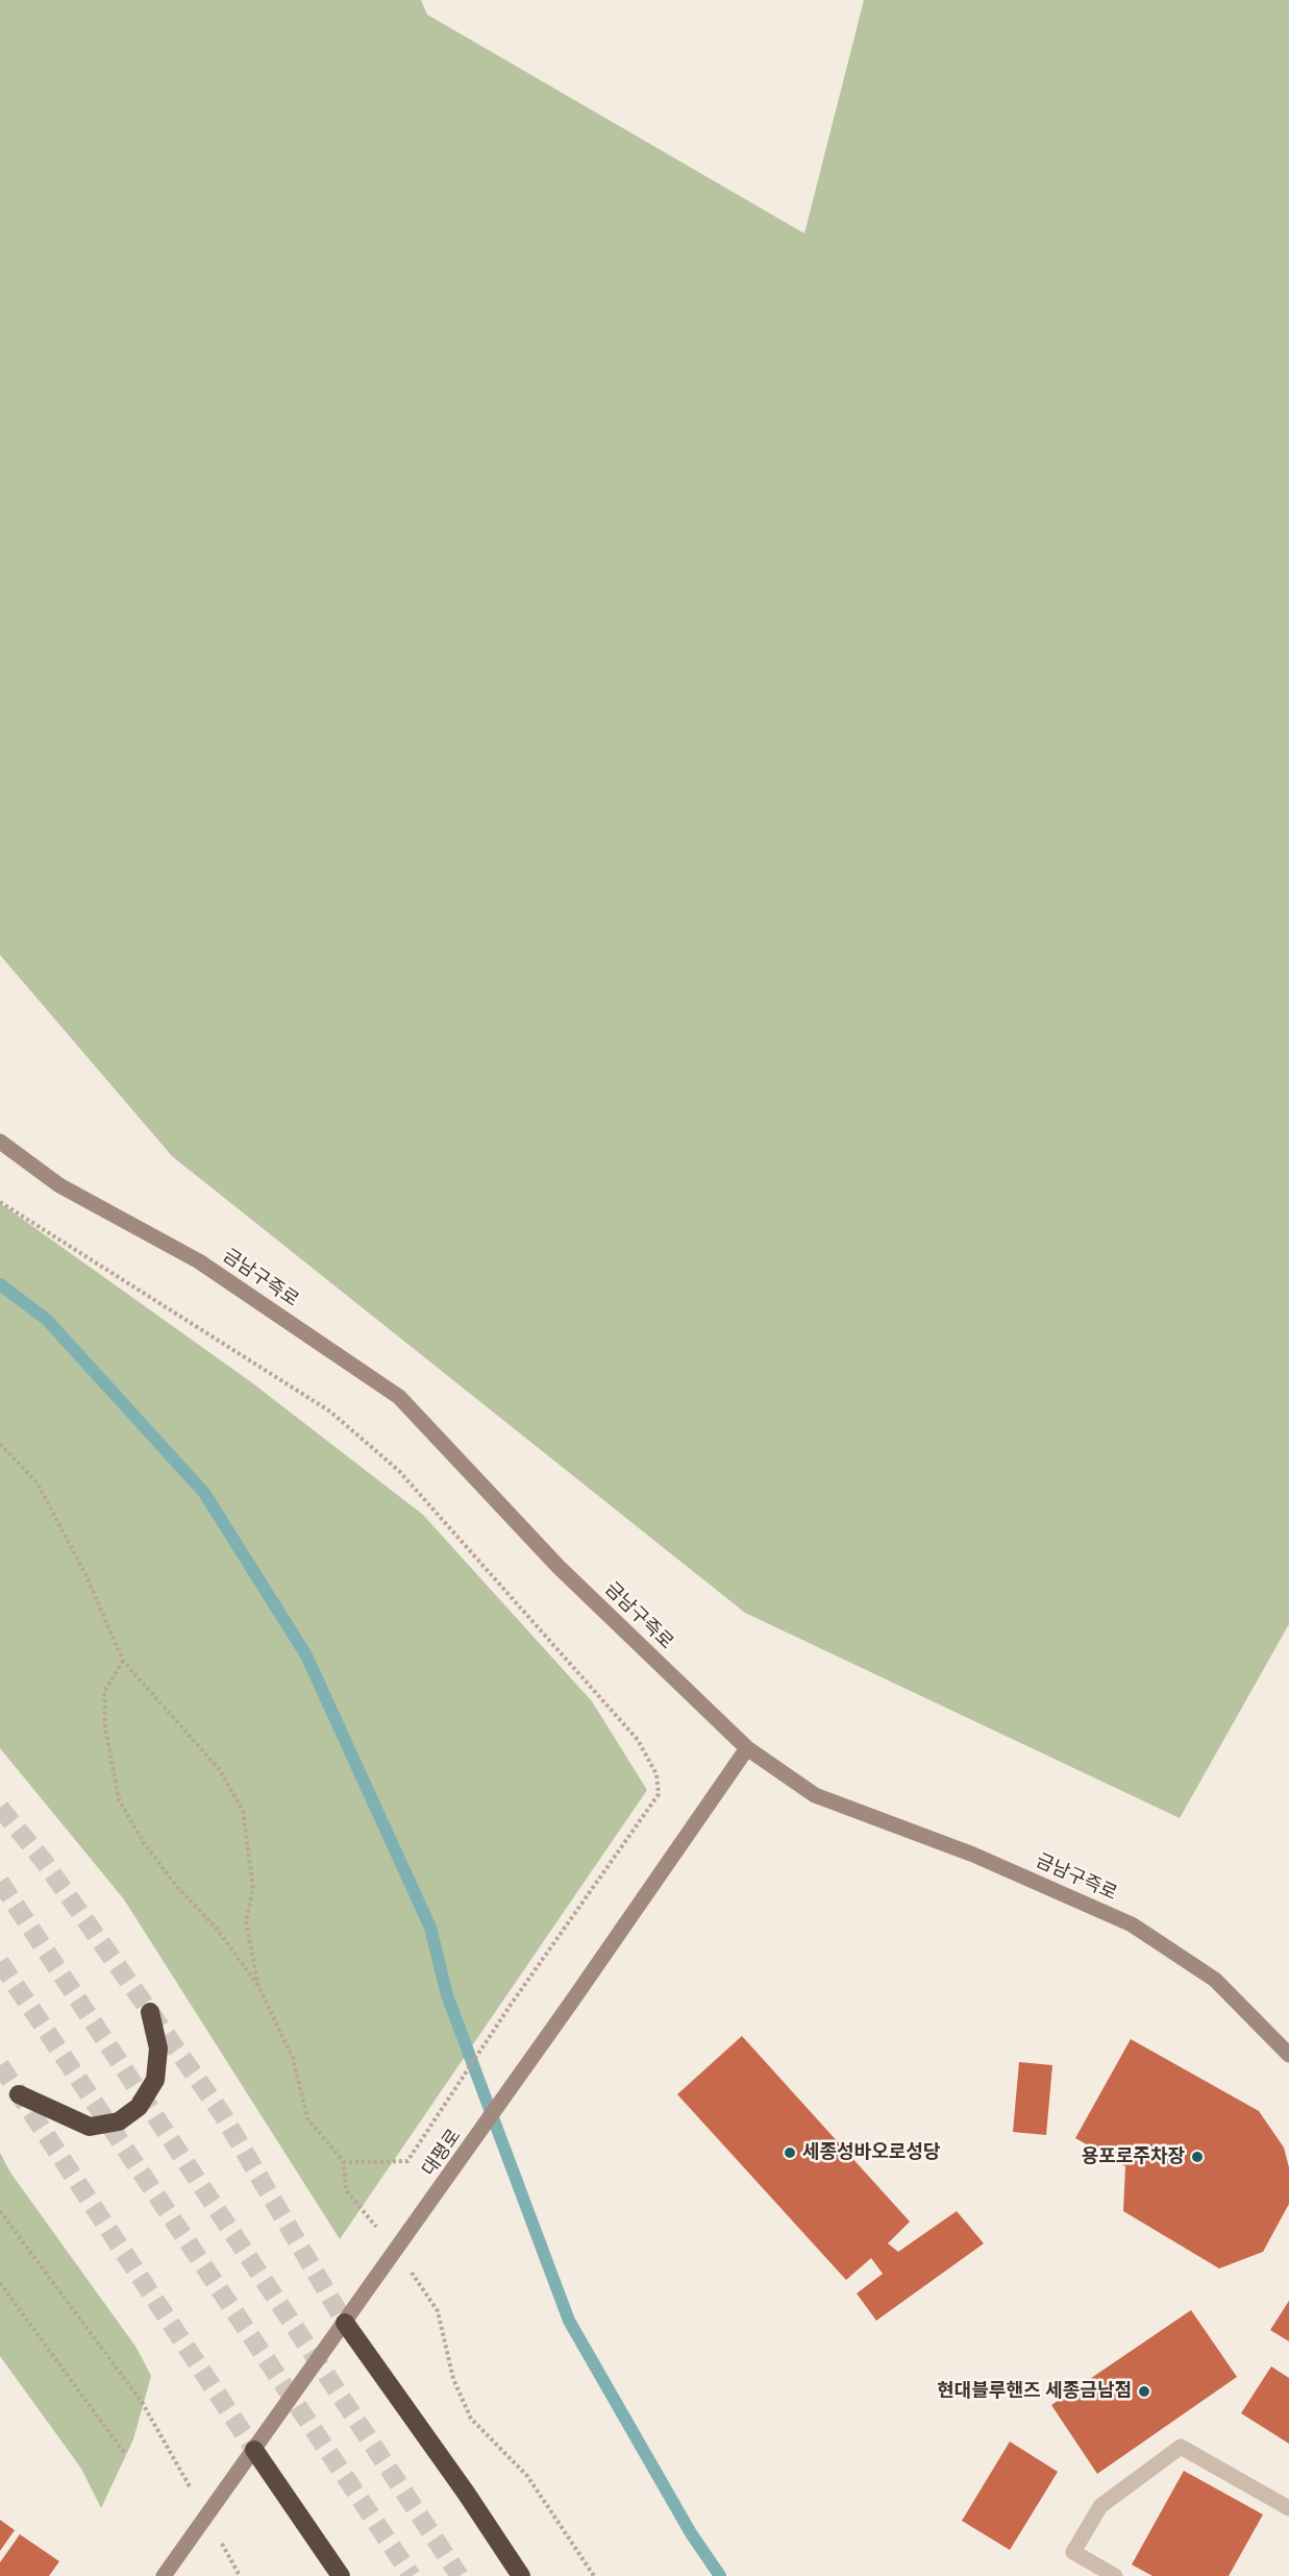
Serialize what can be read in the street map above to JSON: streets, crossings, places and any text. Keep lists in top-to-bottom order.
{
  "streets": {
    "main road": ["금남구즉로", "대평로"]
  },
  "crossings": [
    ["금남구즉로", "대평로"]
  ],
  "places": ["세종성바오로성당", "용포로주차장", "현대블루핸즈 세종금남점"]
}
